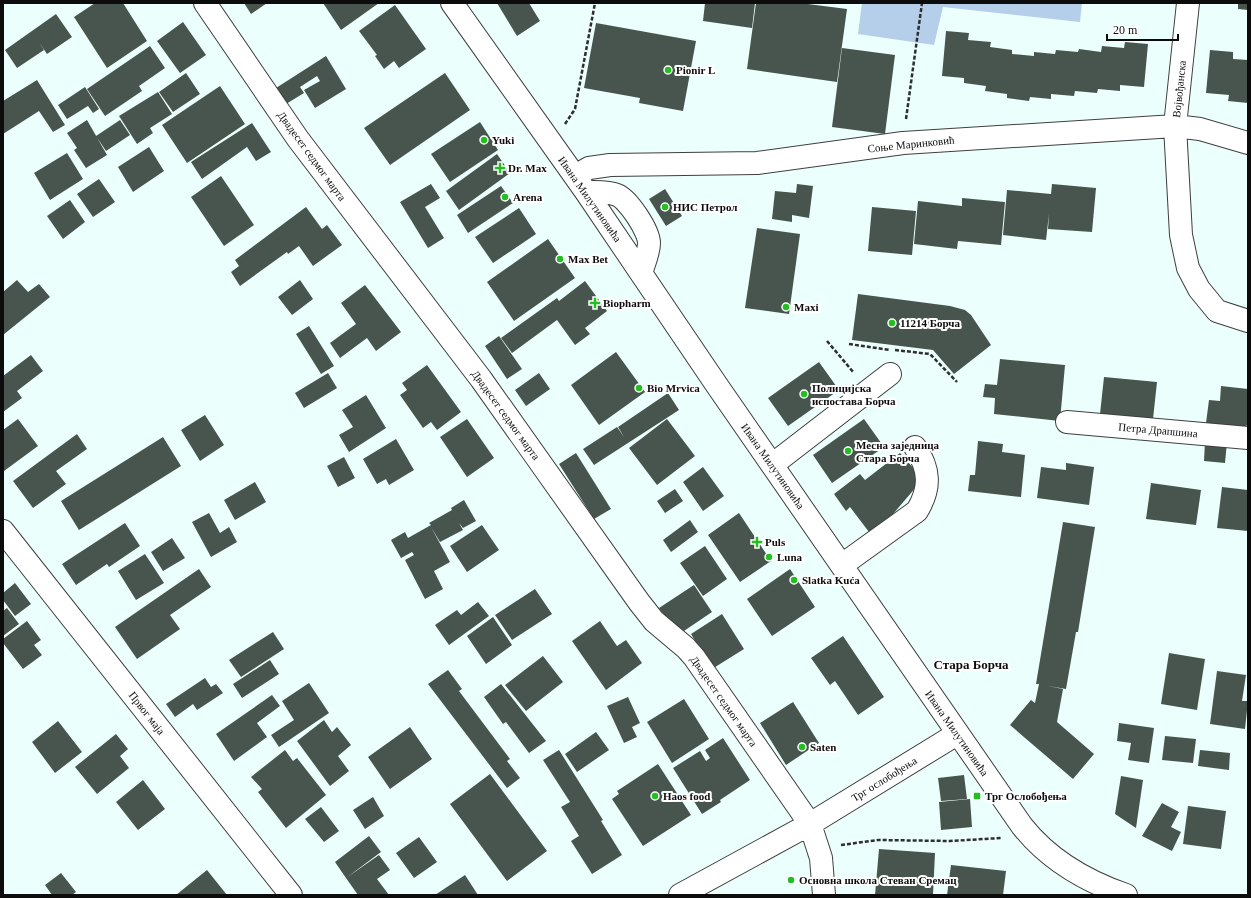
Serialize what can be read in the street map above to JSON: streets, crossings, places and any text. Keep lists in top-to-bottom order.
{
  "streets": {
    "street": [
      "Војвођанска",
      "Соње Маринковић",
      "Двадесет седмог марта",
      "Ивана Милутиновића",
      "Петра Драпшина",
      "Првог маја",
      "Трг ослобођења"
    ]
  },
  "crossings": [
    ["Војвођанска", "Соње Маринковић"],
    ["Соње Маринковић", "Ивана Милутиновића"],
    ["Двадесет седмог марта", "Трг ослобођења"],
    ["Ивана Милутиновића", "Трг ослобођења"]
  ],
  "districts": ["Стара Борча"],
  "places": {
    "other": [
      "Pionir L",
      "Yuki",
      "Arena",
      "НИС Петрол",
      "Max Bet",
      "Maxi",
      "11214 Борча",
      "Bio Mrvica",
      "Полицијска испостава Борча",
      "Месна заједница Стара Борча",
      "Luna",
      "Slatka Kuća",
      "Saten",
      "Haos food",
      "Основна школа Стеван Сремац"
    ],
    "health": ["Dr. Max", "Biopharm", "Puls"],
    "transit": ["Трг Ослобођења"]
  },
  "scale_bar": "20 m"
}
